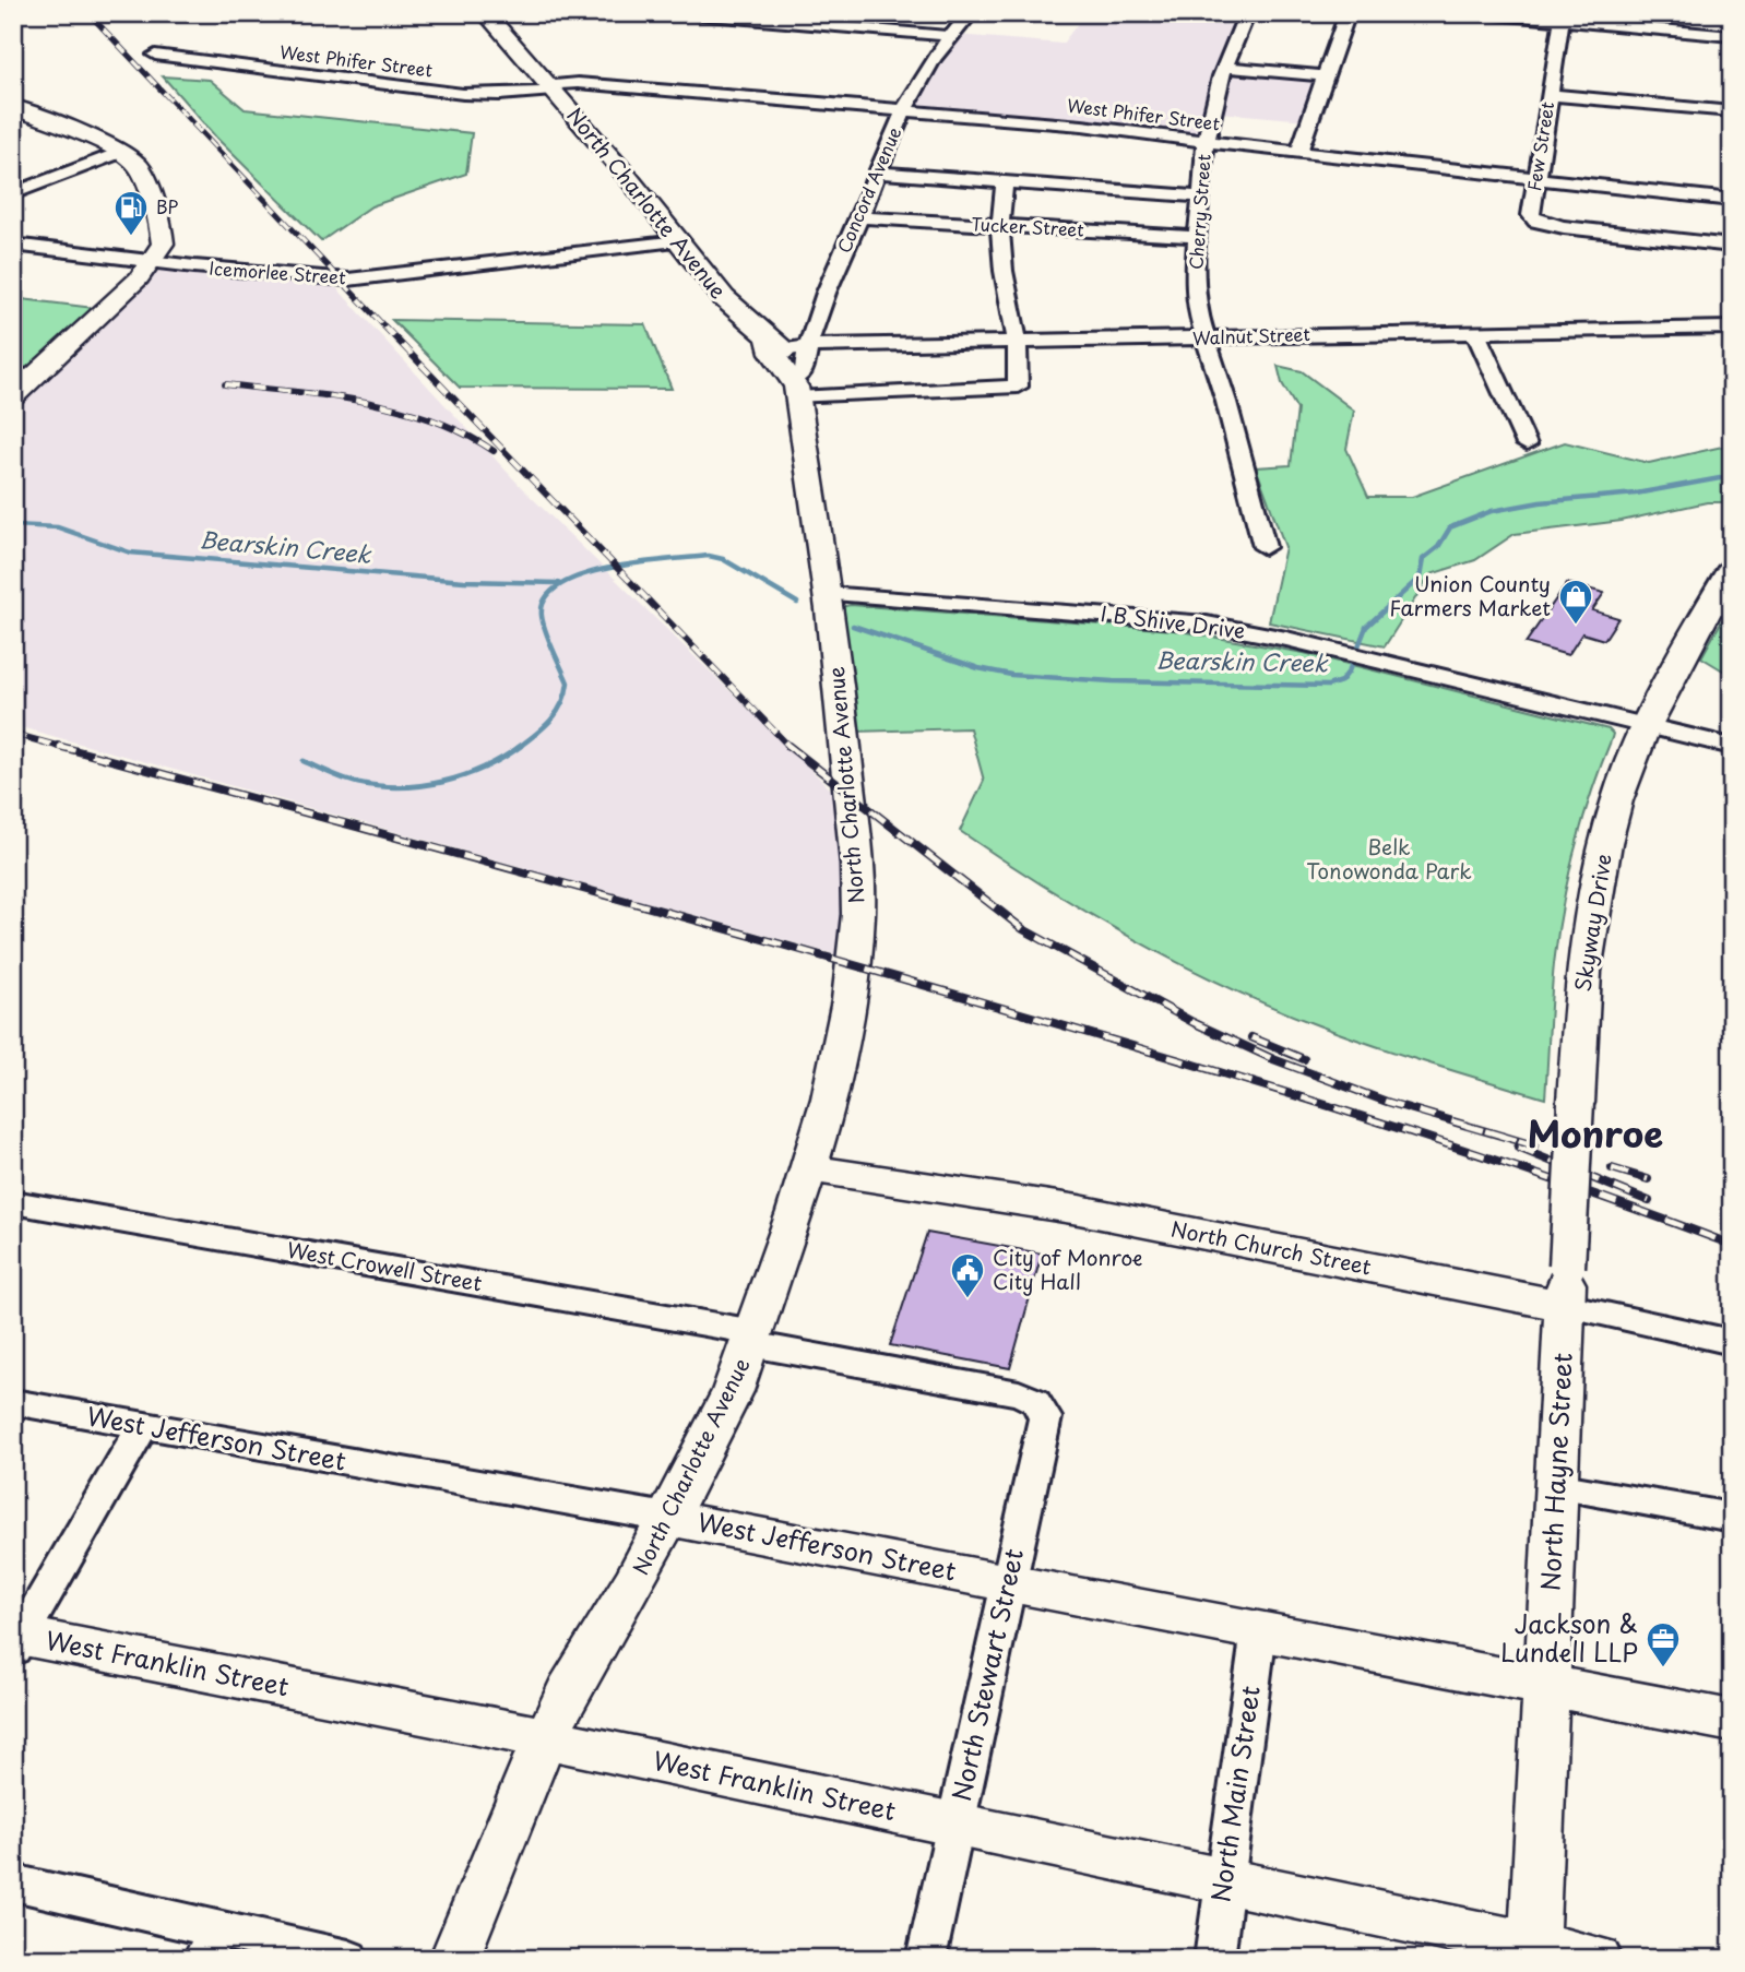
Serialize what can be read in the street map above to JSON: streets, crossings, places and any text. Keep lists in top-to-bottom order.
{
  "streets": {
    "main road": [
      "North Charlotte Avenue",
      "Skyway Drive",
      "North Church Street",
      "West Jefferson Street",
      "North Hayne Street",
      "West Franklin Street"
    ],
    "street": [
      "West Phifer Street",
      "Few Street",
      "Concord Avenue",
      "Cherry Street",
      "Tucker Street",
      "Icemorlee Street",
      "Walnut Street",
      "I B Shive Drive",
      "West Crowell Street",
      "North Stewart Street",
      "North Main Street"
    ]
  },
  "crossings": [
    ["West Phifer Street", "Few Street"],
    ["West Phifer Street", "Concord Avenue"],
    ["West Phifer Street", "North Charlotte Avenue"],
    ["West Phifer Street", "Cherry Street"],
    ["Concord Avenue", "North Charlotte Avenue"],
    ["Concord Avenue", "Tucker Street"],
    ["Concord Avenue", "Walnut Street"],
    ["North Charlotte Avenue", "Icemorlee Street"],
    ["North Charlotte Avenue", "Walnut Street"],
    ["North Charlotte Avenue", "I B Shive Drive"],
    ["North Charlotte Avenue", "North Church Street"],
    ["North Charlotte Avenue", "West Crowell Street"],
    ["North Charlotte Avenue", "West Jefferson Street"],
    ["North Charlotte Avenue", "West Franklin Street"],
    ["Cherry Street", "Tucker Street"],
    ["Cherry Street", "Walnut Street"],
    ["I B Shive Drive", "Skyway Drive"],
    ["Skyway Drive", "North Church Street"],
    ["Skyway Drive", "North Hayne Street"],
    ["North Church Street", "North Hayne Street"],
    ["West Crowell Street", "North Stewart Street"],
    ["West Jefferson Street", "North Hayne Street"],
    ["West Jefferson Street", "North Stewart Street"],
    ["West Jefferson Street", "North Main Street"],
    ["North Hayne Street", "West Franklin Street"],
    ["West Franklin Street", "North Stewart Street"],
    ["West Franklin Street", "North Main Street"]
  ],
  "districts": ["Monroe"],
  "water": ["Bearskin Creek"],
  "parks": ["Belk Tonowonda Park"],
  "places": {
    "fuel station": ["BP"],
    "shop": ["Union County Farmers Market"],
    "public building": ["City of Monroe City Hall"],
    "office": ["Jackson & Lundell LLP"]
  }
}
